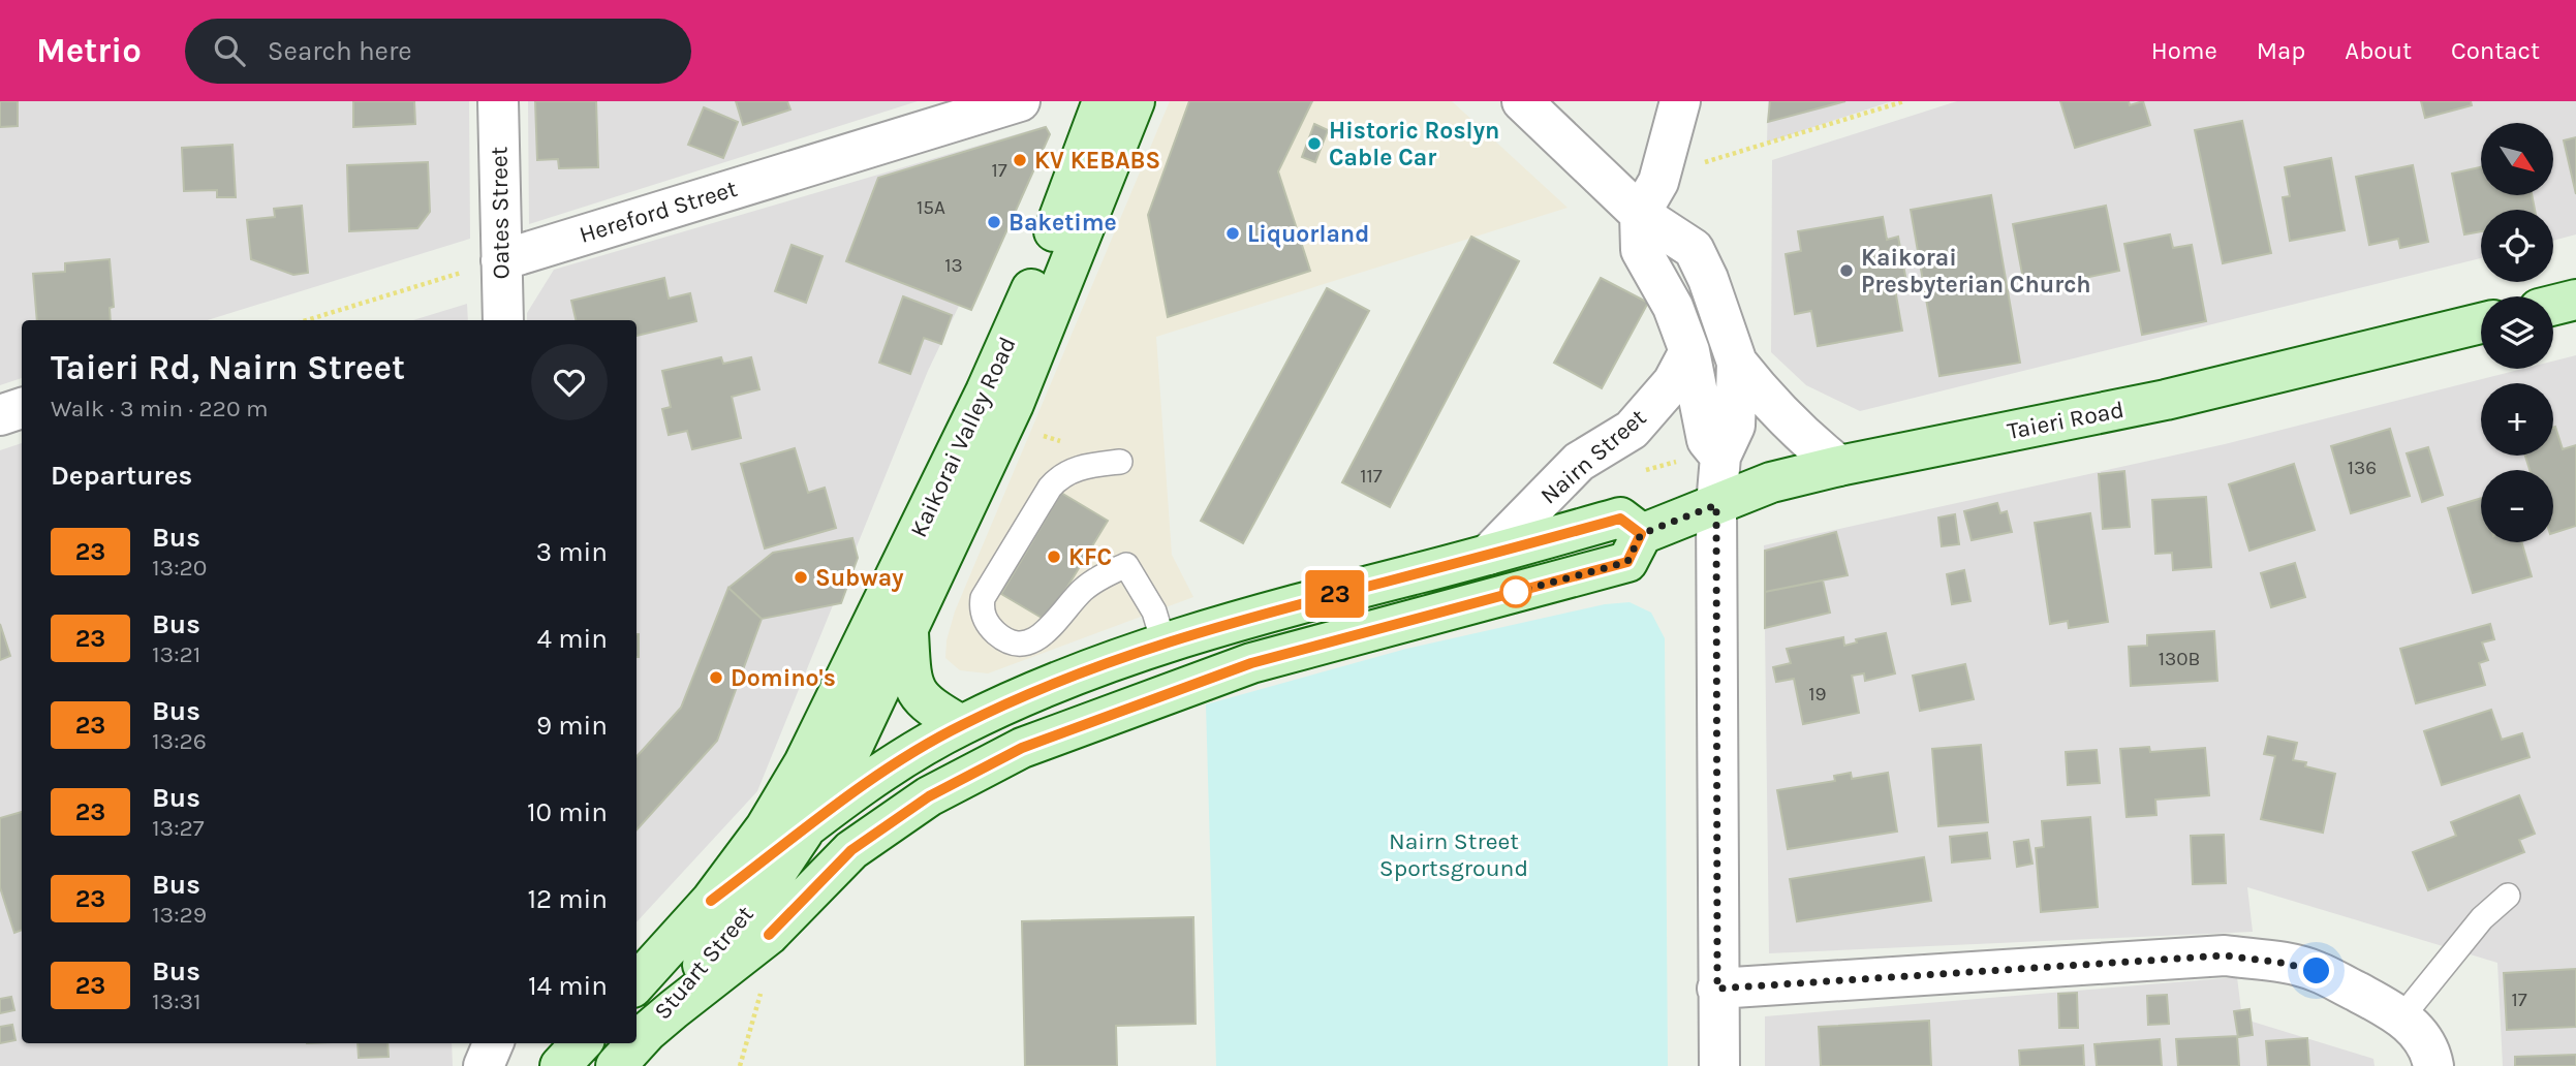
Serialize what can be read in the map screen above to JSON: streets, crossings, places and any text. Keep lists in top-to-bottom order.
{
  "streets": {
    "main road": ["Taieri Road", "Kaikorai Valley Road", "Stuart Street"],
    "street": ["Hereford Street", "Oates Street", "Nairn Street"]
  },
  "crossings": [
    ["Hereford Street", "Oates Street"],
    ["Kaikorai Valley Road", "Stuart Street"]
  ],
  "parks": ["Nairn Street Sportsground"],
  "places": [
    "Historic Roslyn Cable Car",
    "KV KEBABS",
    "Baketime",
    "Liquorland",
    "Kaikorai Presbyterian Church",
    "KFC",
    "Subway",
    "Domino's"
  ],
  "lines": ["bus line 23"],
  "house_numbers": [
    "17",
    "15A",
    "13",
    "136",
    "117",
    "130B",
    "19",
    "17"
  ],
  "north": "bottom right",
  "page": {
    "header": "Metrio",
    "search": "Search here",
    "nav": [
      "Home",
      "Map",
      "About",
      "Contact"
    ],
    "on_map": "23",
    "map_buttons": ["+", "−"],
    "heading": [
      ["Taieri Rd, Nairn Street", "Walk · 3 min · 220 m"],
      "Departures"
    ],
    "list": [
      {
        "mark": "23",
        "name": "Bus",
        "note": "13:20",
        "value": "3 min"
      },
      {
        "mark": "23",
        "name": "Bus",
        "note": "13:21",
        "value": "4 min"
      },
      {
        "mark": "23",
        "name": "Bus",
        "note": "13:26",
        "value": "9 min"
      },
      {
        "mark": "23",
        "name": "Bus",
        "note": "13:27",
        "value": "10 min"
      },
      {
        "mark": "23",
        "name": "Bus",
        "note": "13:29",
        "value": "12 min"
      },
      {
        "mark": "23",
        "name": "Bus",
        "note": "13:31",
        "value": "14 min"
      }
    ]
  }
}
